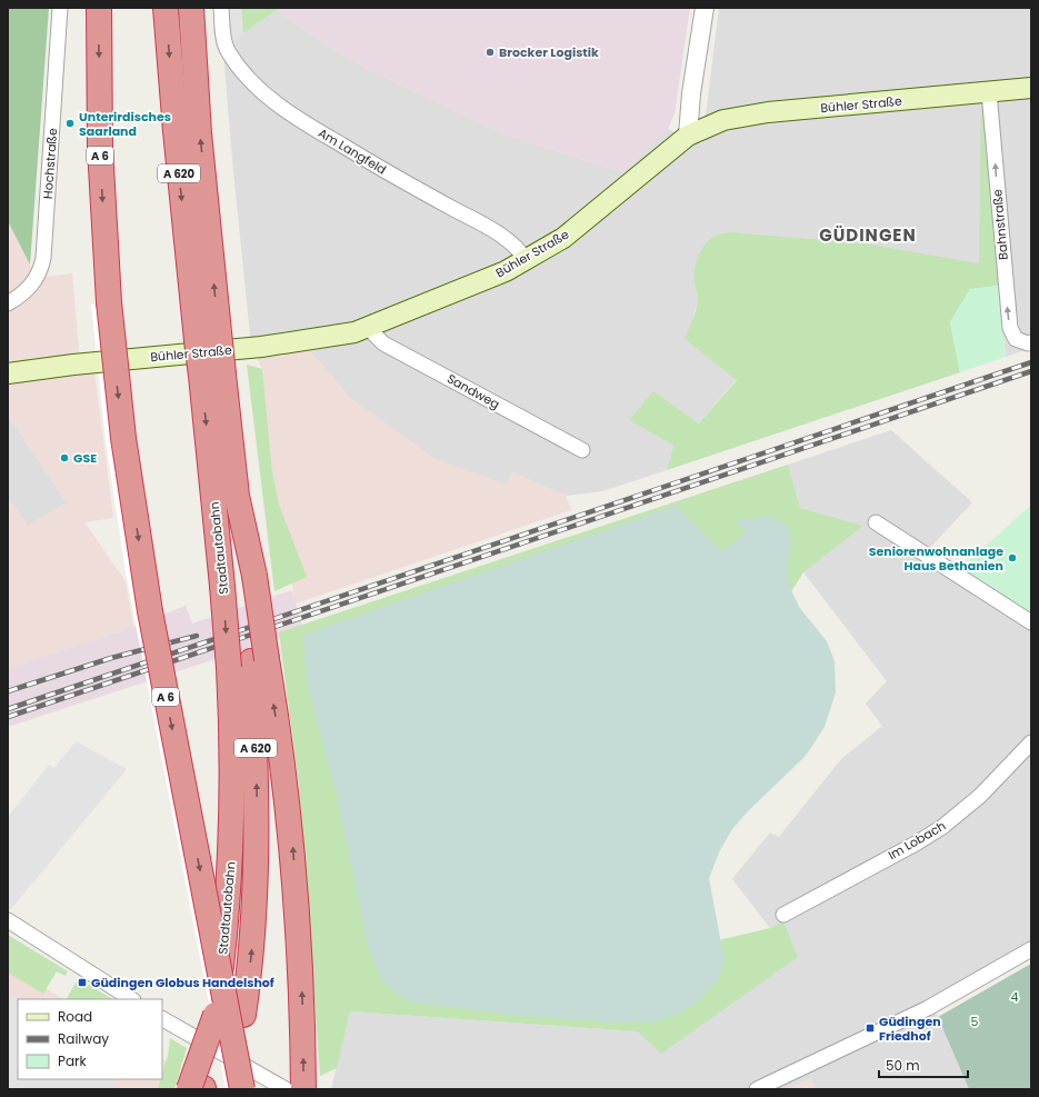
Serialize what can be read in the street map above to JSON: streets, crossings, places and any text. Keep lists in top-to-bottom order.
{
  "streets": {
    "highway": ["A 6", "A 620", "Stadtautobahn"],
    "main road": ["Bühler Straße"],
    "street": [
      "Am Langfeld",
      "Hochstraße",
      "Bahnstraße",
      "Sandweg",
      "Im Lobach"
    ]
  },
  "crossings": [
    ["Bühler Straße", "Am Langfeld"],
    ["Bühler Straße", "Bahnstraße"],
    ["Bühler Straße", "Sandweg"],
    ["A 6", "Stadtautobahn"]
  ],
  "one_way": ["Bahnstraße"],
  "districts": ["GÜDINGEN"],
  "parks": ["4", "5"],
  "places": {
    "other": [
      "Brocker Logistik",
      "Unterirdisches Saarland",
      "GSE",
      "Seniorenwohnanlage Haus Bethanien"
    ],
    "transit": ["Güdingen Globus Handelshof", "Güdingen Friedhof"]
  },
  "legend": ["Road", "Railway", "Park"],
  "scale_bar": "50 m"
}
